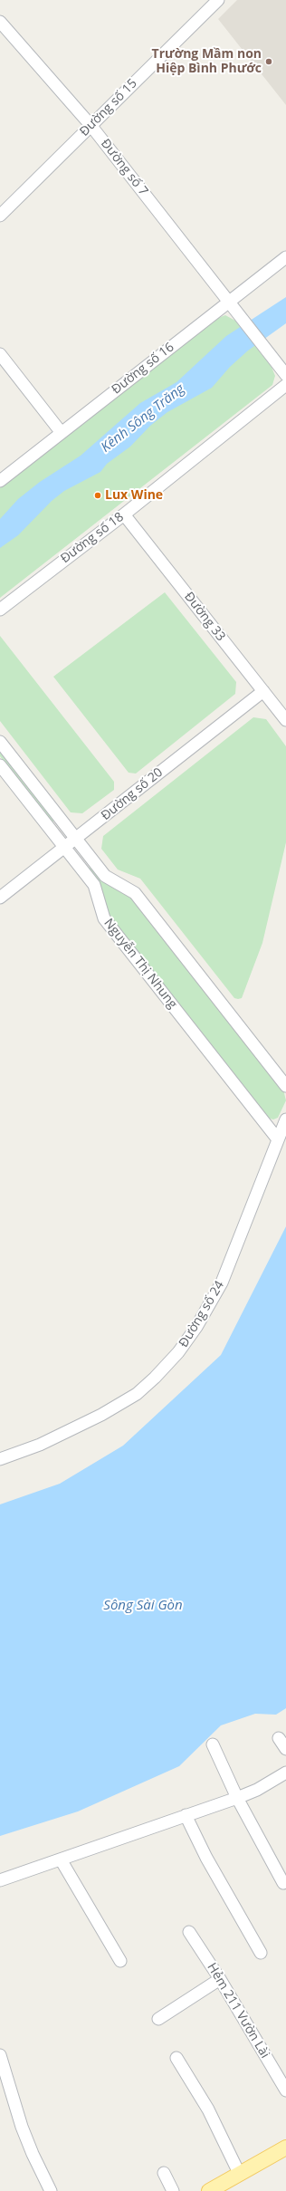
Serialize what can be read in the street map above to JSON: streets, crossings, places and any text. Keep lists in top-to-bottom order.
{
  "streets": {
    "street": [
      "Đường số 15",
      "Đường số 7",
      "Đường số 16",
      "Đường số 18",
      "Đường 33",
      "Đường số 20",
      "Nguyễn Thị Nhung",
      "Đường số 24",
      "Hẻm 211 Vườn Lài"
    ]
  },
  "crossings": [
    ["Đường số 15", "Đường số 7"],
    ["Đường số 7", "Đường số 16"],
    ["Đường số 18", "Đường 33"],
    ["Đường 33", "Đường số 20"],
    ["Đường số 20", "Nguyễn Thị Nhung"],
    ["Nguyễn Thị Nhung", "Đường số 24"]
  ],
  "water": ["Kênh Sông Trăng", "Sông Sài Gòn"],
  "places": ["Trường Mầm non Hiệp Bình Phước", "Lux Wine"]
}
